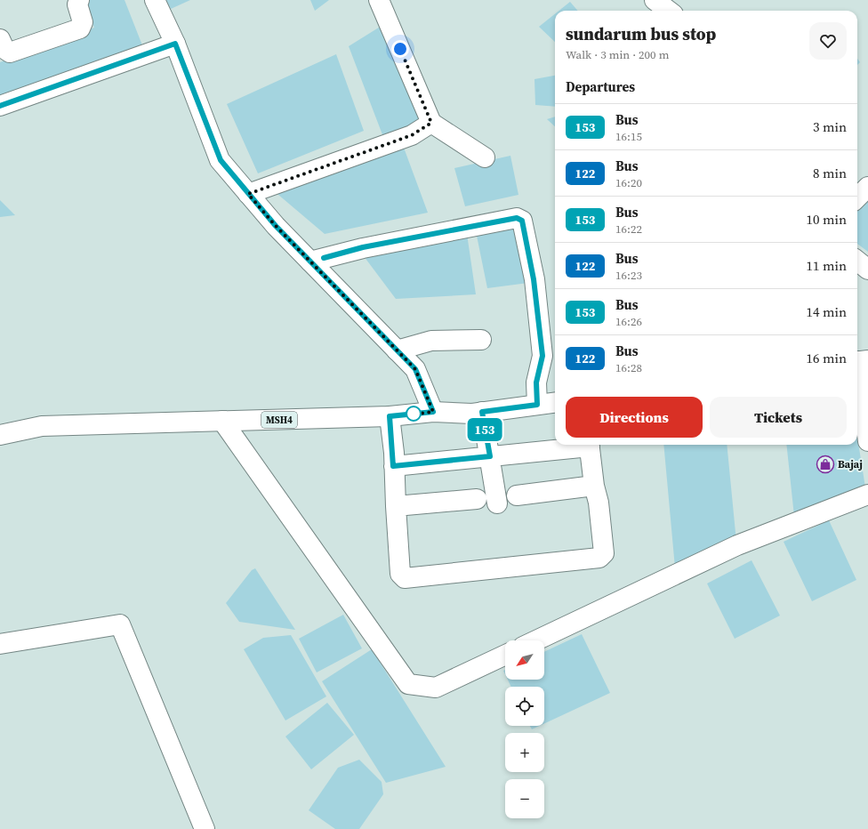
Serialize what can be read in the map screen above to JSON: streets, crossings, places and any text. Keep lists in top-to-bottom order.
{
  "streets": {
    "street": ["MSH4"]
  },
  "places": {
    "shop": ["Bajaj"]
  },
  "lines": ["bus line 153"],
  "north": "bottom left",
  "page": {
    "on_map": "153",
    "heading": [
      ["sundarum bus stop", "Walk · 3 min · 200 m"],
      "Departures"
    ],
    "list": [
      {
        "mark": "153",
        "name": "Bus",
        "note": "16:15",
        "value": "3 min"
      },
      {
        "mark": "122",
        "name": "Bus",
        "note": "16:20",
        "value": "8 min"
      },
      {
        "mark": "153",
        "name": "Bus",
        "note": "16:22",
        "value": "10 min"
      },
      {
        "mark": "122",
        "name": "Bus",
        "note": "16:23",
        "value": "11 min"
      },
      {
        "mark": "153",
        "name": "Bus",
        "note": "16:26",
        "value": "14 min"
      },
      {
        "mark": "122",
        "name": "Bus",
        "note": "16:28",
        "value": "16 min"
      }
    ],
    "buttons": ["Directions", "Tickets"],
    "map_buttons": ["+", "−"]
  }
}
